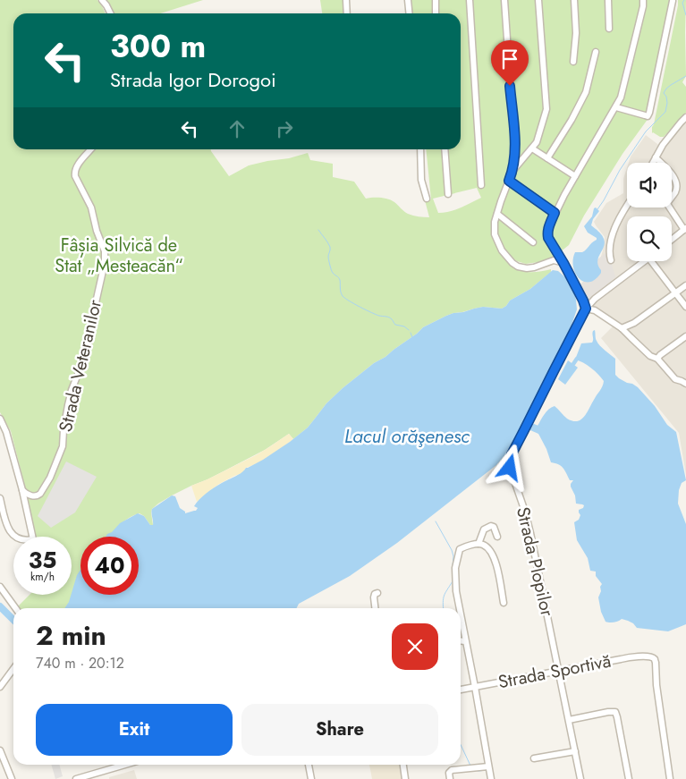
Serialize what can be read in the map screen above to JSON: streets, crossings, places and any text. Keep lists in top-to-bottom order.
{
  "streets": {
    "street": ["Strada Veteranilor", "Strada Plopilor", "Strada Sportivă"]
  },
  "crossings": [
    ["Strada Plopilor", "Strada Sportivă"]
  ],
  "water": ["Lacul orăşenesc"],
  "parks": ["Fâșia Silvică de Stat „Mesteacăn“"],
  "page": {
    "turn": ["300 m", "Strada Igor Dorogoi"],
    "speed": "35 km/h",
    "limit": "40",
    "heading": ["2 min", "740 m · 20:12"],
    "buttons": ["Exit", "Share"]
  }
}
